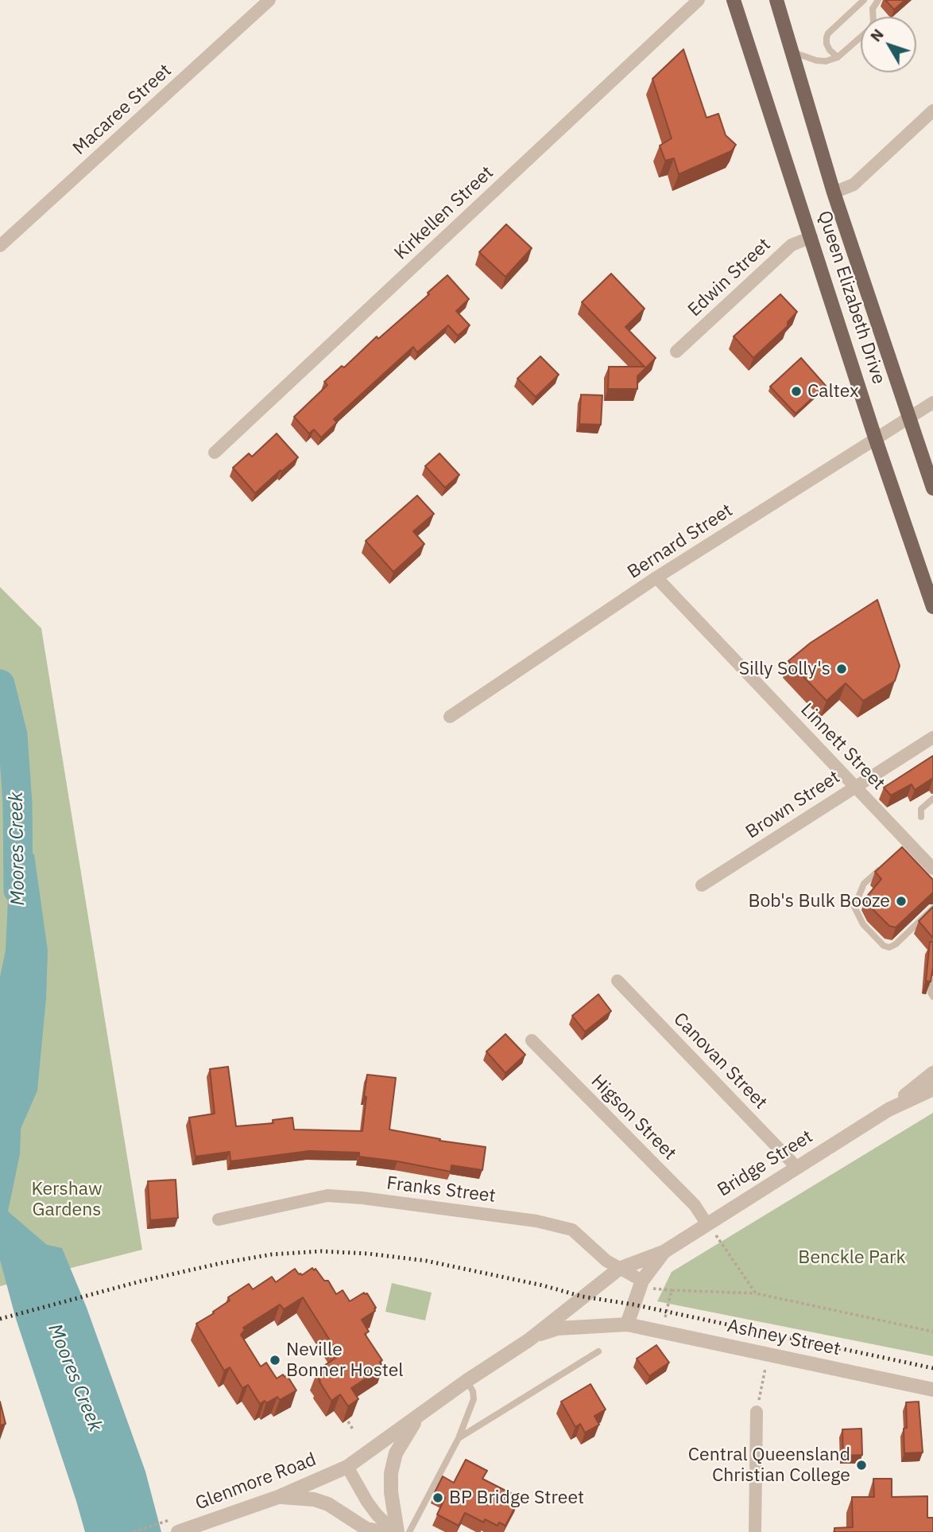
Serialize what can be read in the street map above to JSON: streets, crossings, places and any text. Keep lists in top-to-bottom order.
{
  "streets": {
    "main road": ["Queen Elizabeth Drive"],
    "street": [
      "Macaree Street",
      "Kirkellen Street",
      "Edwin Street",
      "Bernard Street",
      "Linnett Street",
      "Brown Street",
      "Canovan Street",
      "Higson Street",
      "Bridge Street",
      "Franks Street",
      "Ashney Street",
      "Glenmore Road"
    ]
  },
  "crossings": [
    ["Edwin Street", "Queen Elizabeth Drive"],
    ["Queen Elizabeth Drive", "Bernard Street"],
    ["Bernard Street", "Linnett Street"],
    ["Linnett Street", "Brown Street"],
    ["Canovan Street", "Bridge Street"],
    ["Higson Street", "Bridge Street"],
    ["Bridge Street", "Franks Street"],
    ["Bridge Street", "Ashney Street"],
    ["Bridge Street", "Glenmore Road"]
  ],
  "water": ["Moores Creek"],
  "parks": ["Kershaw Gardens", "Benckle Park"],
  "places": [
    "Caltex",
    "Silly Solly's",
    "Bob's Bulk Booze",
    "Neville Bonner Hostel",
    "Central Queensland Christian College",
    "BP Bridge Street"
  ],
  "north": "top left"
}
